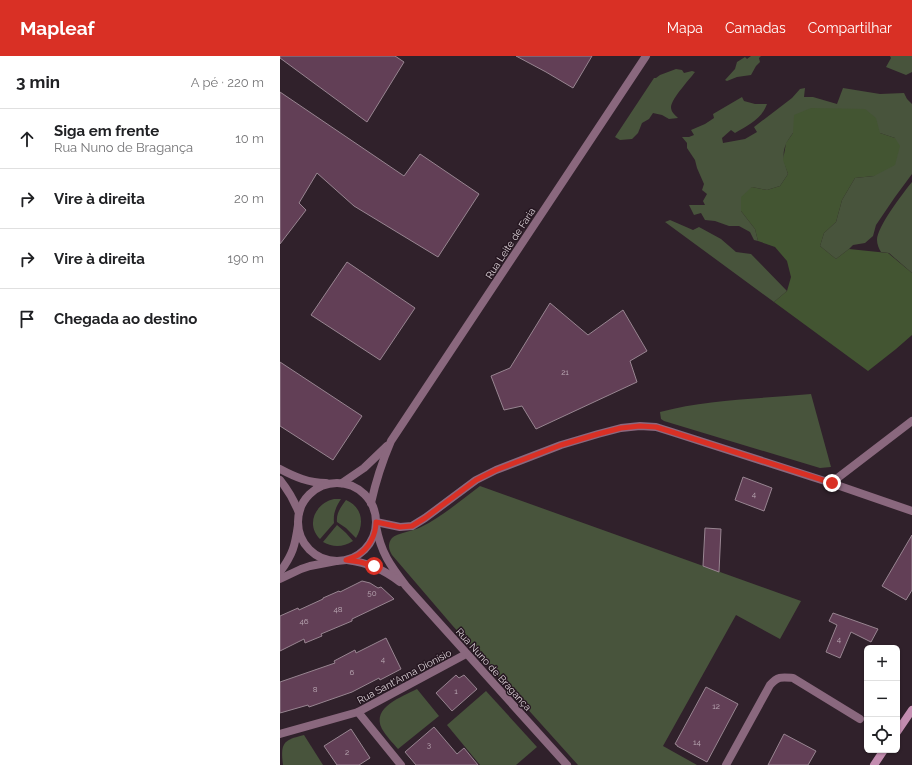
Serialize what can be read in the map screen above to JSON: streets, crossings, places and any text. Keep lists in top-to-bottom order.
{
  "streets": {
    "street": ["Rua Leite de Faria", "Rua Nuno de Bragança", "Rua Sant'Anna Dionísio"]
  },
  "crossings": [
    ["Rua Nuno de Bragança", "Rua Sant'Anna Dionísio"]
  ],
  "house_numbers": [
    "21",
    "4",
    "50",
    "48",
    "46",
    "4",
    "4",
    "6",
    "8",
    "1",
    "12",
    "14",
    "3",
    "2"
  ],
  "page": {
    "header": "Mapleaf",
    "nav": ["Mapa", "Camadas", "Compartilhar"],
    "heading": ["3 min", "A pé · 220 m"],
    "list": [
      ["Siga em frente", "Rua Nuno de Bragança", "10 m"],
      ["Vire à direita", "20 m"],
      ["Vire à direita", "190 m"],
      "Chegada ao destino"
    ],
    "map_buttons": ["+", "−"]
  }
}
